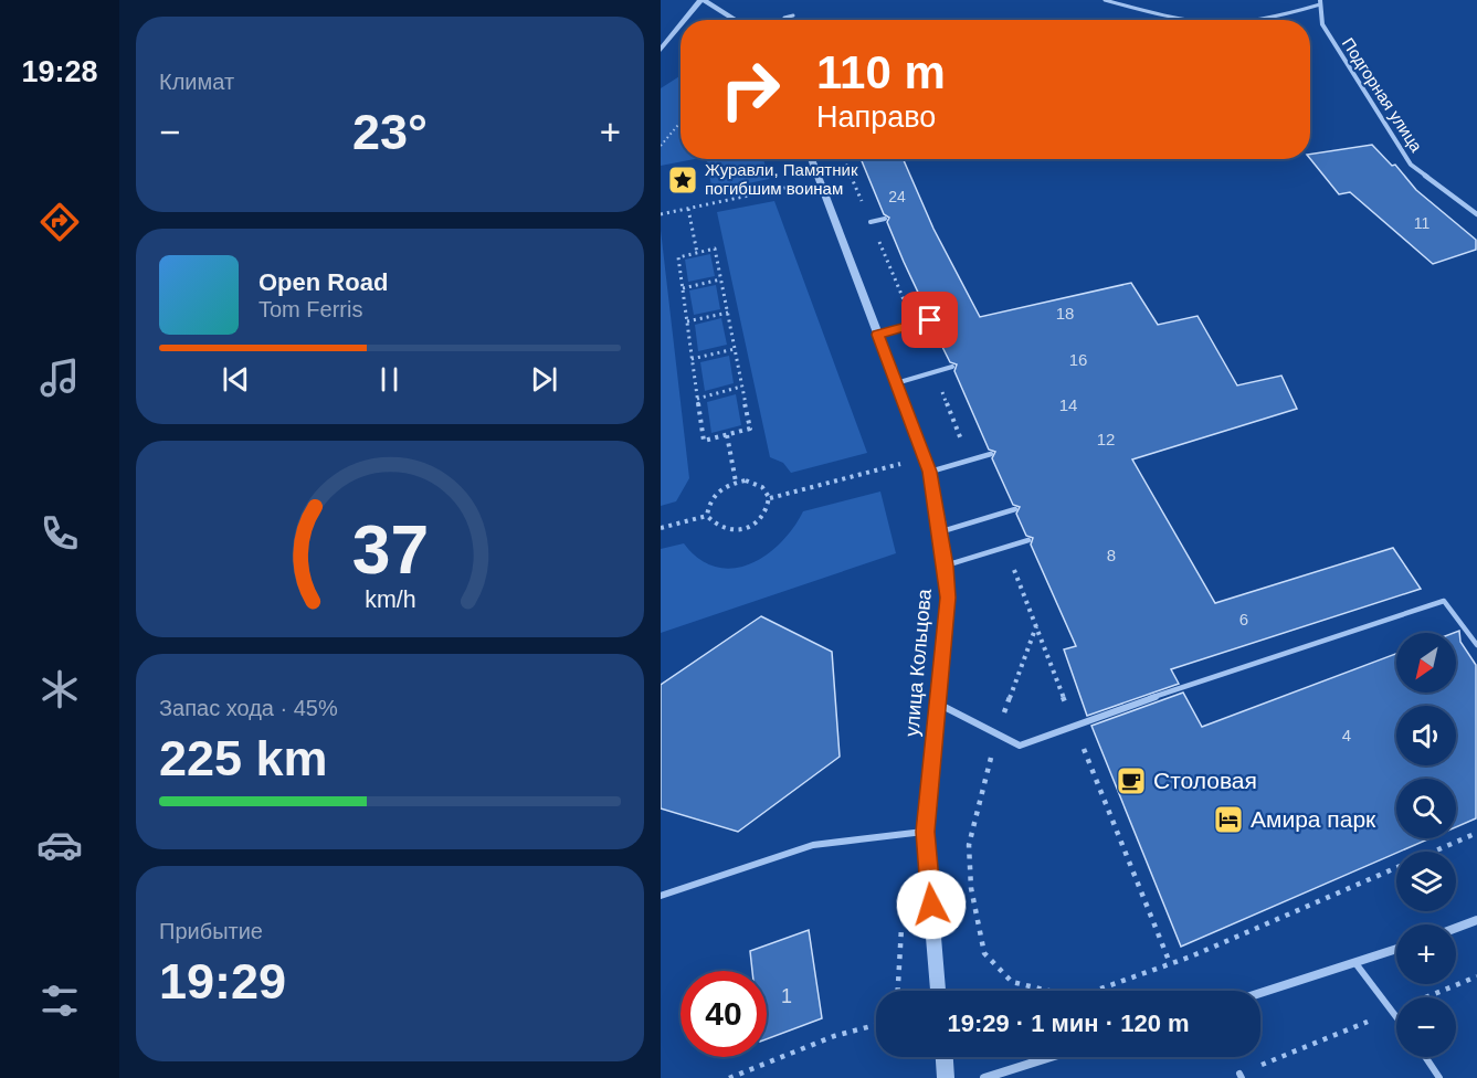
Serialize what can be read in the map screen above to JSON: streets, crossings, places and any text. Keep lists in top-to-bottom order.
{
  "streets": {
    "street": ["Подгорная улица", "улица Кольцова"]
  },
  "places": {
    "place": ["Журавли, Памятник погибшим воинам"],
    "cafe": ["Столовая"],
    "hotel": ["Амира парк"]
  },
  "house_numbers": [
    "24",
    "11",
    "18",
    "16",
    "14",
    "12",
    "8",
    "6",
    "4",
    "1"
  ],
  "north": "bottom left",
  "page": {
    "tabs": "19:28",
    "tile": [
      "Климат",
      ["Запас хода · 45%", "225 km"],
      ["Прибытие", "19:29"]
    ],
    "turn": ["110 m", "Направо"],
    "heat": ["−", "23°", "+"],
    "song": ["Open Road", "Tom Ferris"],
    "map_buttons": ["+", "−"],
    "limit": "40",
    "trip": "19:29 · 1 мин · 120 m",
    "gauge": ["37", "km/h"]
  }
}
